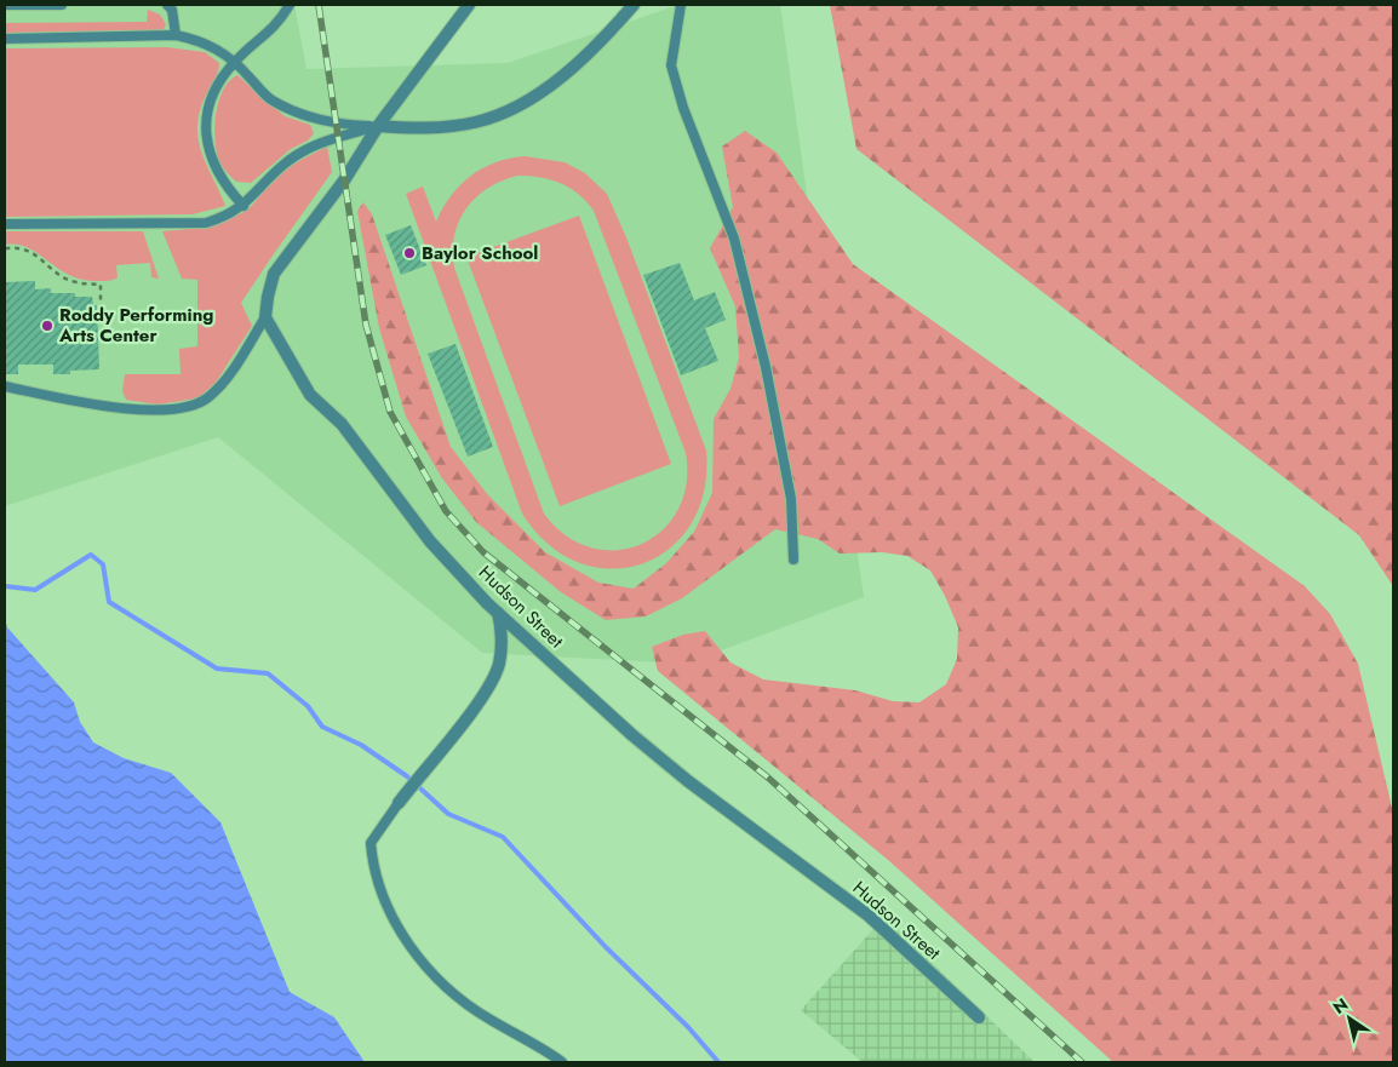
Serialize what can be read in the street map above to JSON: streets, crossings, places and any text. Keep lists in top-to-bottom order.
{
  "streets": {
    "street": ["Hudson Street"]
  },
  "places": ["Baylor School", "Roddy Performing Arts Center"],
  "north": "top left"
}
